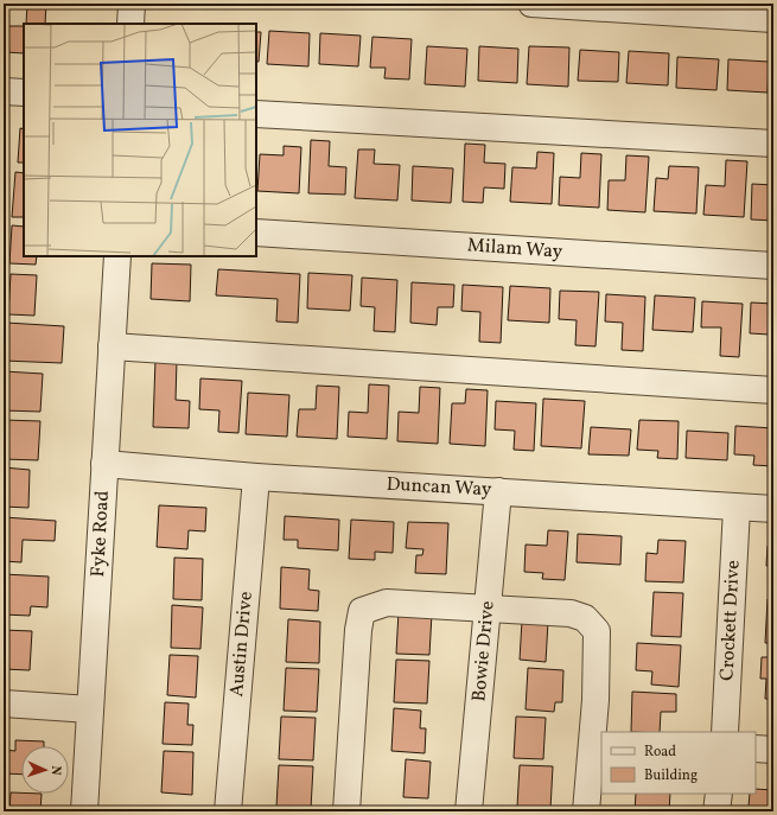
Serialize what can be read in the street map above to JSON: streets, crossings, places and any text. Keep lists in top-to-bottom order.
{
  "streets": {
    "street": [
      "Milam Way",
      "Duncan Way",
      "Fyke Road",
      "Crockett Drive",
      "Austin Drive",
      "Bowie Drive"
    ]
  },
  "crossings": [
    ["Duncan Way", "Fyke Road"],
    ["Duncan Way", "Crockett Drive"],
    ["Duncan Way", "Austin Drive"],
    ["Duncan Way", "Bowie Drive"]
  ],
  "legend": ["Road", "Building"],
  "north": "right"
}
